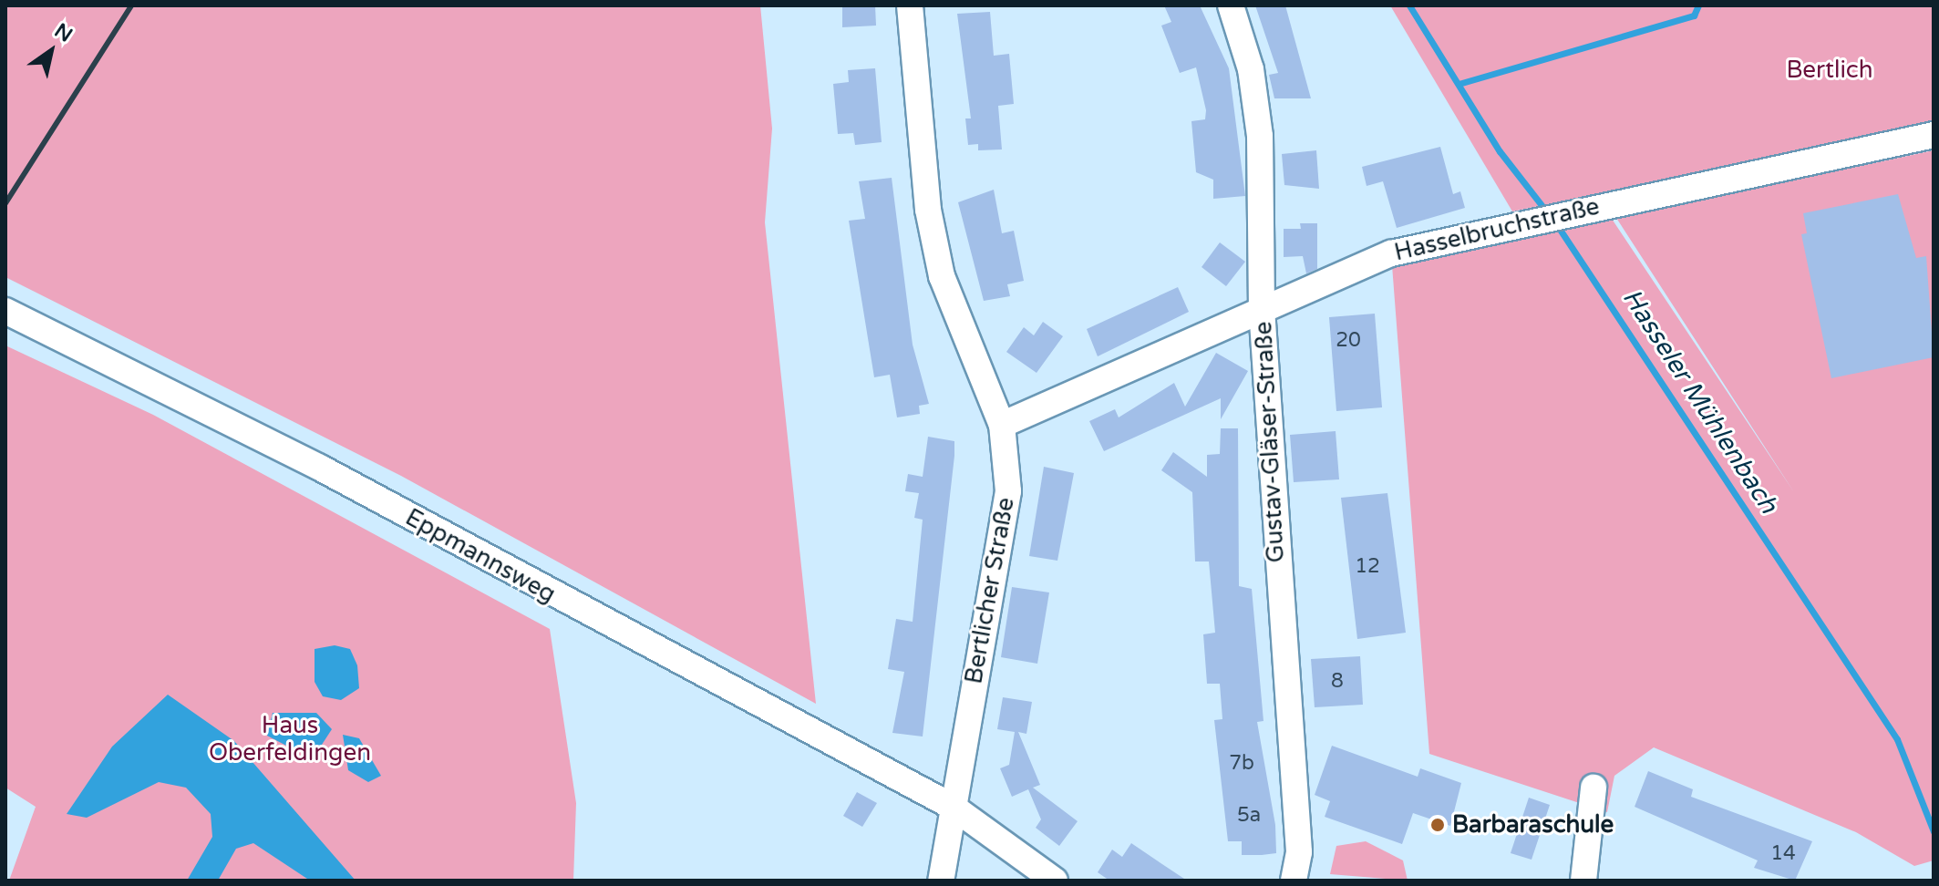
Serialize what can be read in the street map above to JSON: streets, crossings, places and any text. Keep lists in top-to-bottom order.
{
  "streets": {
    "street": [
      "Hasselbruchstraße",
      "Gustav-Gläser-Straße",
      "Eppmannsweg",
      "Bertlicher Straße"
    ]
  },
  "crossings": [
    ["Hasselbruchstraße", "Gustav-Gläser-Straße"],
    ["Hasselbruchstraße", "Bertlicher Straße"],
    ["Eppmannsweg", "Bertlicher Straße"]
  ],
  "water": ["Hasseler Mühlenbach"],
  "parks": ["Bertlich", "Haus Oberfeldingen"],
  "places": ["Barbaraschule"],
  "house_numbers": [
    "20",
    "12",
    "8",
    "7b",
    "5a",
    "14"
  ],
  "north": "top right"
}
